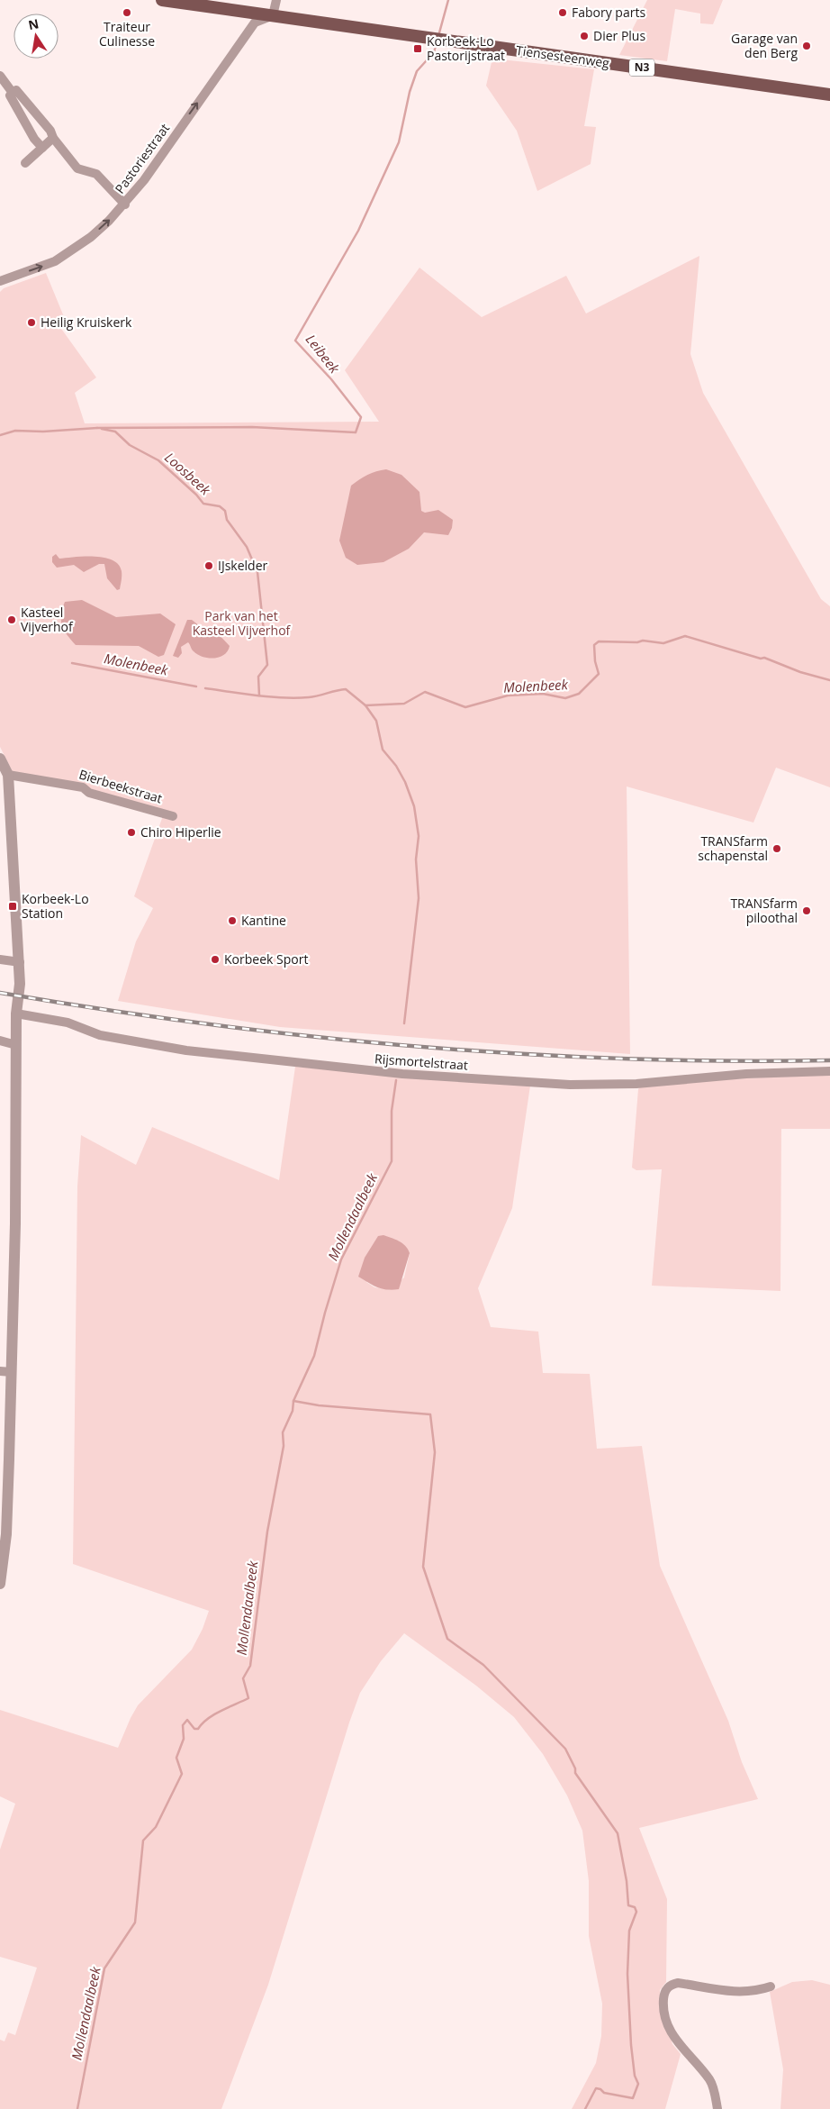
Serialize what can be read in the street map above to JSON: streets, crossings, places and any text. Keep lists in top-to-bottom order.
{
  "streets": {
    "main road": ["Tiensesteenweg", "N3"],
    "street": ["Pastoriestraat", "Bierbeekstraat", "Rijsmortelstraat"]
  },
  "crossings": [
    ["Tiensesteenweg", "Pastoriestraat"]
  ],
  "one_way": ["Pastoriestraat"],
  "water": [
    "Leibeek",
    "Loosbeek",
    "Molenbeek",
    "Mollendaalbeek"
  ],
  "parks": ["Park van het Kasteel Vijverhof"],
  "places": {
    "other": [
      "Traiteur Culinesse",
      "Fabory parts",
      "Dier Plus",
      "Garage van den Berg",
      "Heilig Kruiskerk",
      "IJskelder",
      "Kasteel Vijverhof",
      "Chiro Hiperlie",
      "TRANSfarm schapenstal",
      "TRANSfarm piloothal",
      "Kantine",
      "Korbeek Sport"
    ],
    "transit": ["Korbeek-Lo Pastorijstraat", "Korbeek-Lo Station"]
  },
  "north": "top"
}
